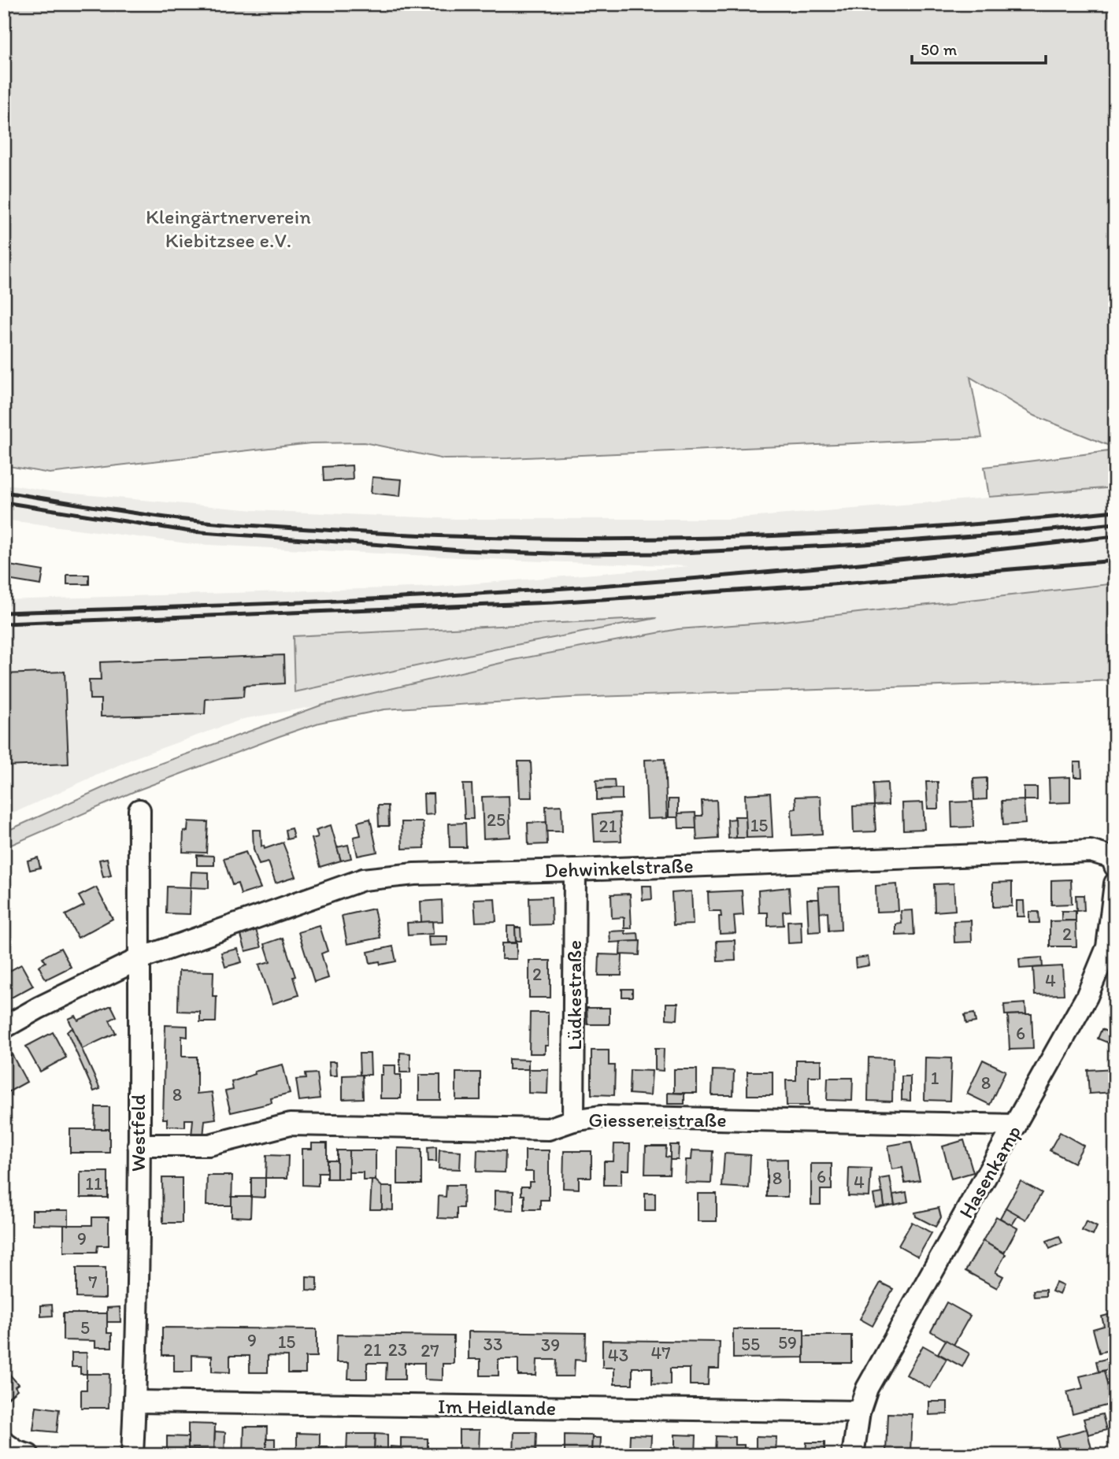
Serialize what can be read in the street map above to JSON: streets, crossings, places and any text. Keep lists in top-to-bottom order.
{
  "streets": {
    "street": [
      "Dehwinkelstraße",
      "Lüdkestraße",
      "Giessereistraße",
      "Westfeld",
      "Hasenkamp",
      "Im Heidlande"
    ]
  },
  "crossings": [
    ["Dehwinkelstraße", "Lüdkestraße"],
    ["Dehwinkelstraße", "Westfeld"],
    ["Lüdkestraße", "Giessereistraße"],
    ["Giessereistraße", "Westfeld"],
    ["Giessereistraße", "Hasenkamp"],
    ["Westfeld", "Im Heidlande"],
    ["Hasenkamp", "Im Heidlande"]
  ],
  "parks": ["Kleingärtnerverein Kiebitzsee e.V."],
  "house_numbers": [
    "25",
    "15",
    "21",
    "2",
    "2",
    "4",
    "6",
    "1",
    "8",
    "8",
    "6",
    "8",
    "4",
    "11",
    "9",
    "7",
    "5",
    "9",
    "15",
    "59",
    "33",
    "55",
    "39",
    "21",
    "23",
    "27",
    "47",
    "43"
  ],
  "scale_bar": "50 m"
}
